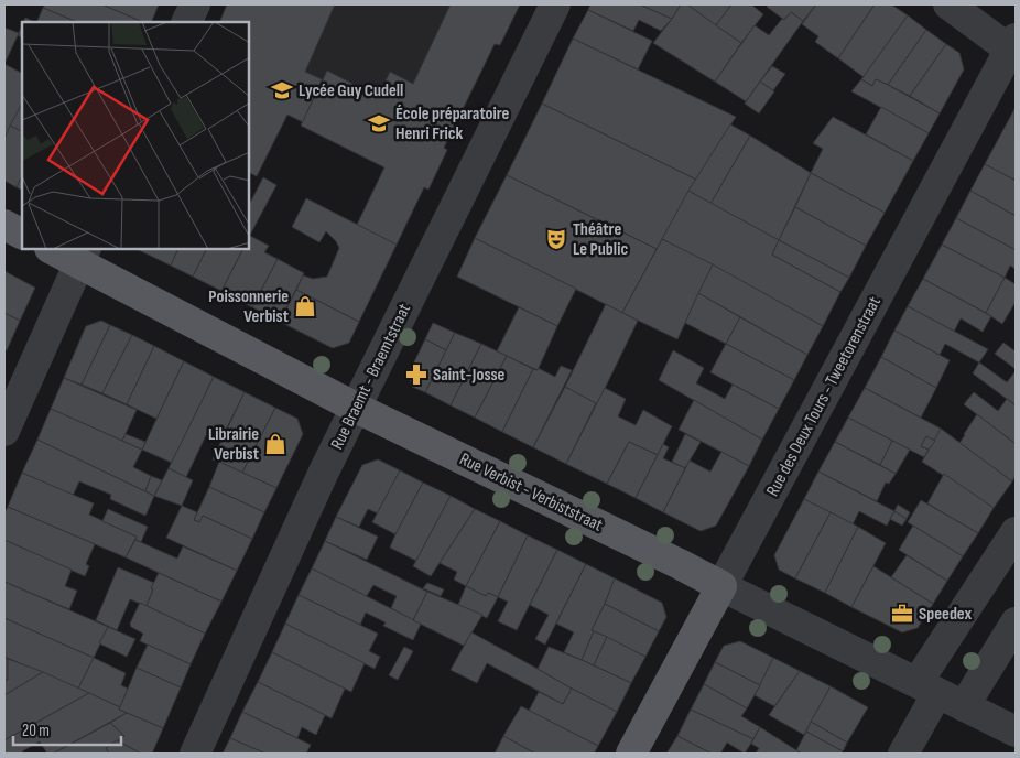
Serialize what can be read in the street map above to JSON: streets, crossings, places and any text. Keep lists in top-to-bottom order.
{
  "streets": {
    "main road": ["Rue des Deux Tours - Tweetorenstraat", "Rue Verbist - Verbiststraat"],
    "street": ["Rue Braemt - Braemtstraat"]
  },
  "crossings": [
    ["Rue Braemt - Braemtstraat", "Rue Verbist - Verbiststraat"],
    ["Rue des Deux Tours - Tweetorenstraat", "Rue Verbist - Verbiststraat"]
  ],
  "places": {
    "school or university": ["Lycée Guy Cudell", "École préparatoire Henri Frick"],
    "theatre": ["Théâtre Le Public"],
    "shop": ["Poissonnerie Verbist", "Librairie Verbist"],
    "pharmacy": ["Saint-Josse"],
    "office": ["Speedex"]
  },
  "scale_bar": "20 m"
}
